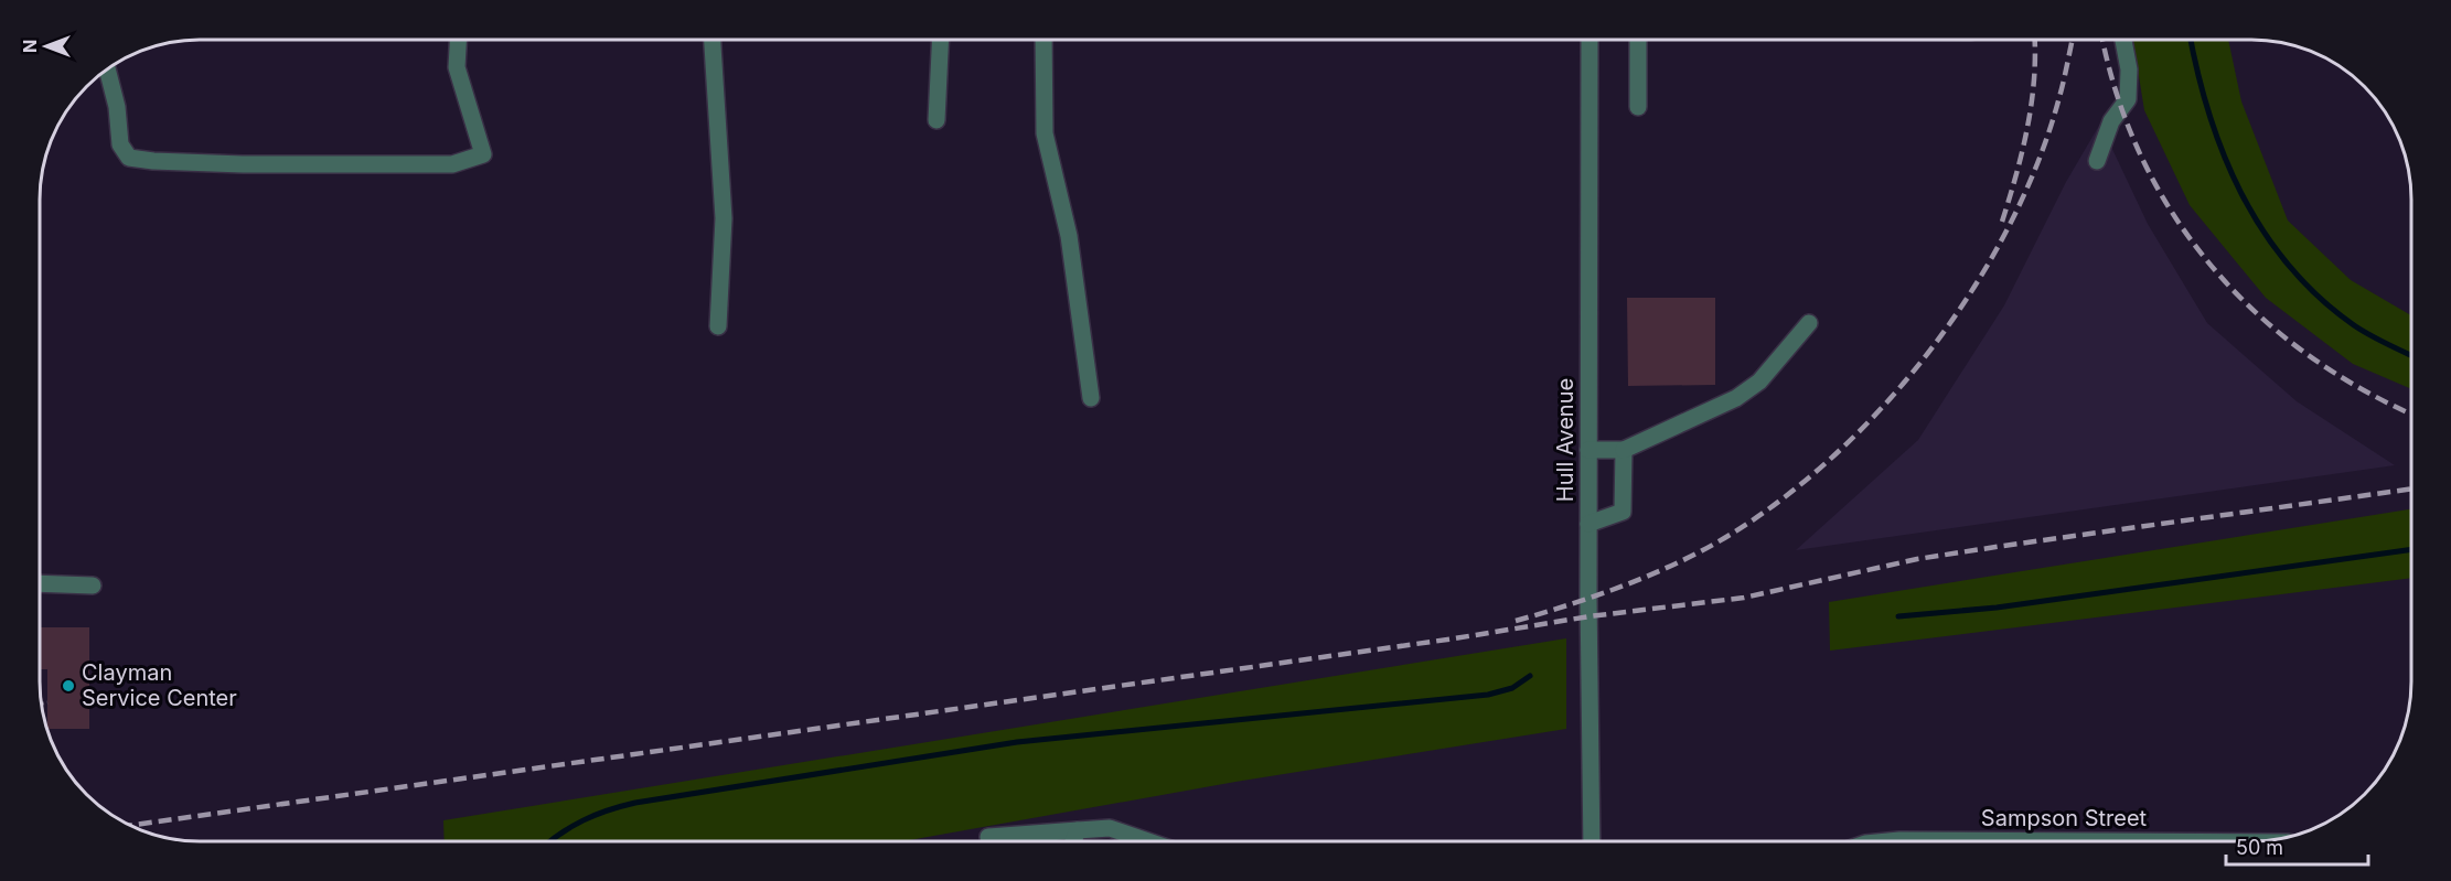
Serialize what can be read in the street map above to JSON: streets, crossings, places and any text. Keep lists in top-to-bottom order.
{
  "streets": {
    "street": ["Hull Avenue", "Sampson Street"]
  },
  "places": ["Clayman Service Center"],
  "scale_bar": "50 m",
  "north": "left"
}
